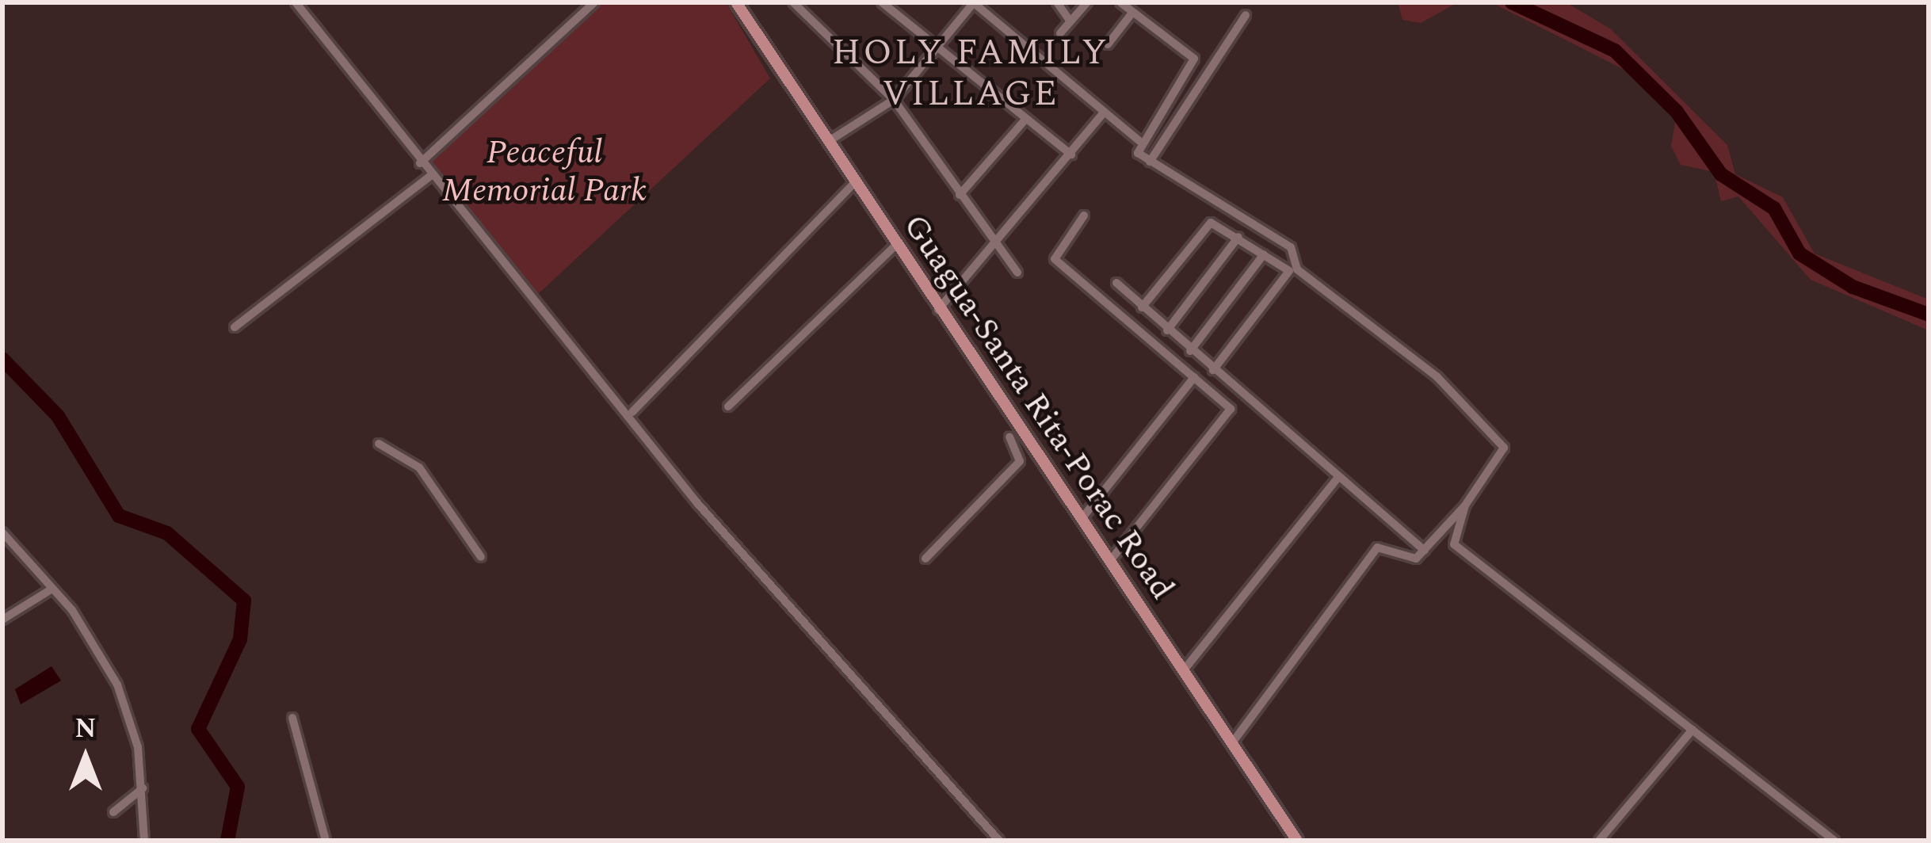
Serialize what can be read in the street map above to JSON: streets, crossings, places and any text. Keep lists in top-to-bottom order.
{
  "streets": {
    "main road": ["Guagua-Santa Rita-Porac Road"]
  },
  "districts": ["HOLY FAMILY VILLAGE"],
  "parks": ["Peaceful Memorial Park"],
  "north": "top"
}
